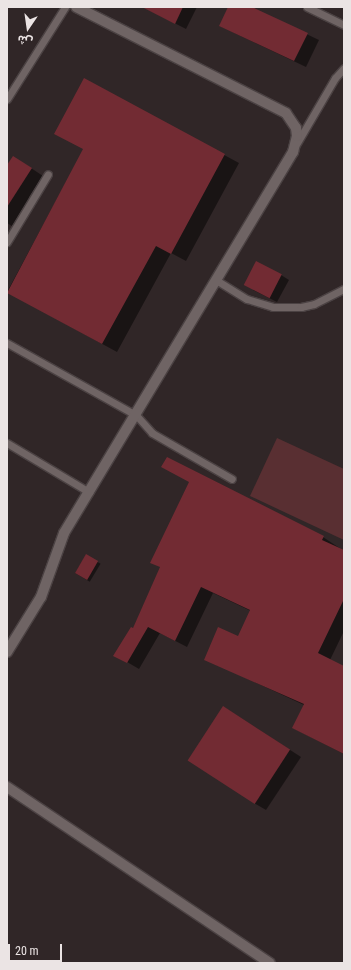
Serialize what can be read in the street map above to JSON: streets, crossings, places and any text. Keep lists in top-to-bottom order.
{
  "scale_bar": "20 m",
  "north": "bottom"
}
